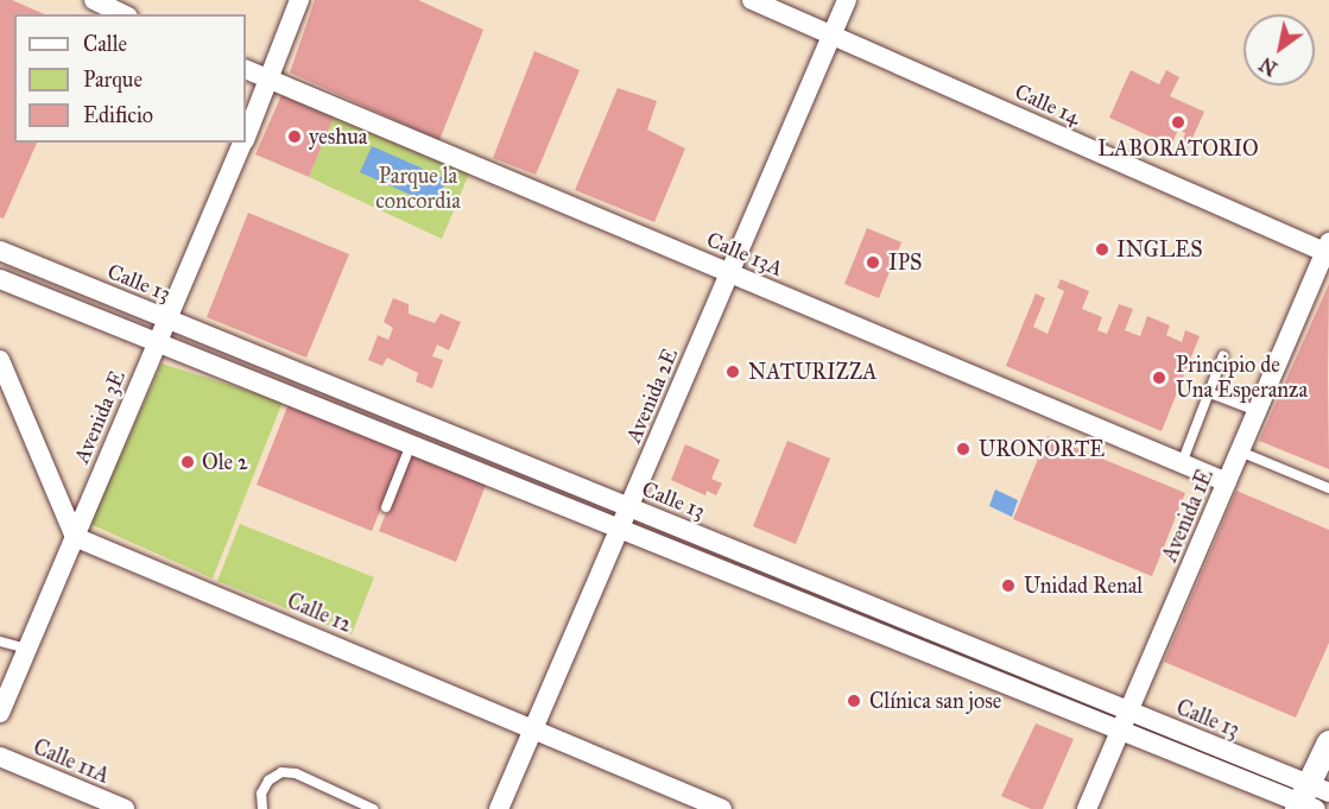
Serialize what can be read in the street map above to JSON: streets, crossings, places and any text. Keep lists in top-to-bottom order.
{
  "streets": {
    "street": [
      "Calle 14",
      "Calle 13A",
      "Calle 13",
      "Avenida 2E",
      "Avenida 3E",
      "Avenida 1E",
      "Calle 12",
      "Calle 11A"
    ]
  },
  "crossings": [
    ["Calle 14", "Avenida 2E"],
    ["Calle 14", "Avenida 1E"],
    ["Calle 13A", "Avenida 2E"],
    ["Calle 13A", "Avenida 3E"],
    ["Calle 13A", "Avenida 1E"],
    ["Calle 13", "Avenida 2E"],
    ["Calle 13", "Avenida 3E"],
    ["Calle 13", "Avenida 1E"],
    ["Avenida 2E", "Calle 12"],
    ["Avenida 3E", "Calle 12"]
  ],
  "parks": ["Parque la concordia"],
  "places": [
    "LABORATORIO",
    "yeshua",
    "INGLES",
    "IPS",
    "NATURIZZA",
    "Principio de Una Esperanza",
    "URONORTE",
    "Ole 2",
    "Unidad Renal",
    "Clínica san jose"
  ],
  "legend": ["Calle", "Parque", "Edificio"],
  "north": "bottom left"
}
